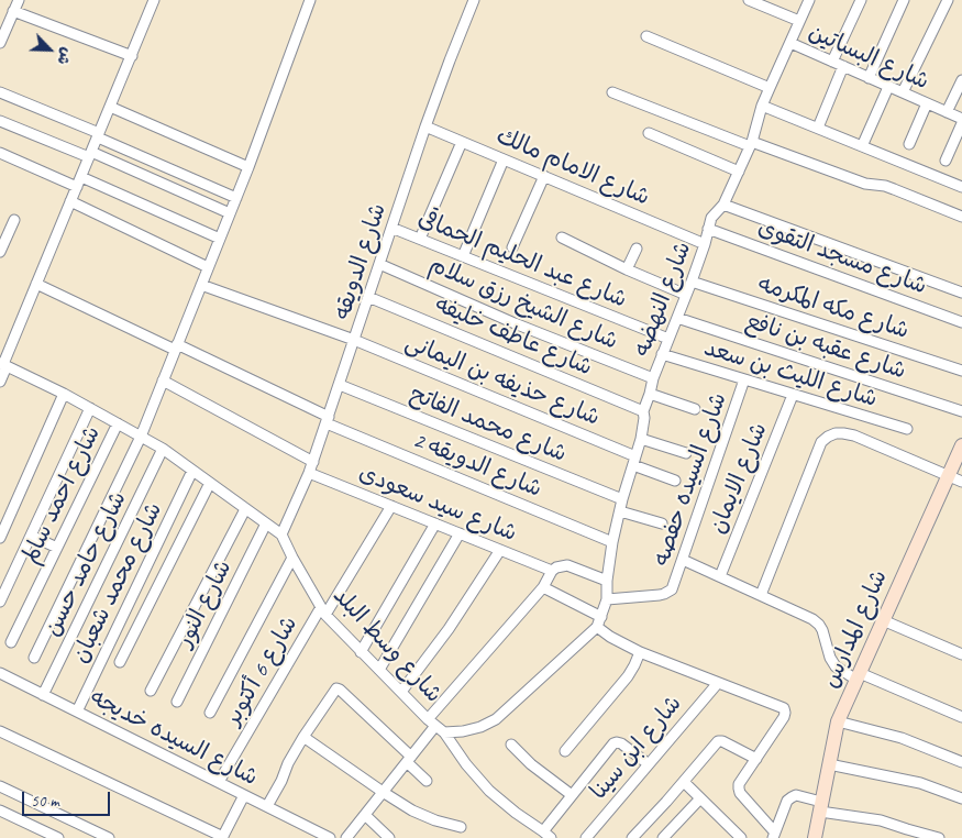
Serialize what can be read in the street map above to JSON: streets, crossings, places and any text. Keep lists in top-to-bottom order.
{
  "streets": {
    "street": [
      "شارع البساتين",
      "شارع الامام مالك",
      "شارع مسجد التقوى",
      "شارع عبد الحليم الحماقى",
      "شارع الدويقه",
      "شارع النهضه",
      "شارع الشيخ رزق سلام",
      "شارع مكه المكرمه",
      "شارع عاطف خليفه",
      "شارع عقبه بن نافع",
      "شارع الليث بن سعد",
      "شارع حذيفه بن اليمانى",
      "شارع محمد الفاتح",
      "شارع الدويقه 2",
      "شارع الايمان",
      "شارع السيده حفصه",
      "شارع احمد سالم",
      "شارع سيد سعودى",
      "شارع حامد حسن",
      "شارع محمد شعبان",
      "شارع النور",
      "شارع المدارس",
      "شارع وسط البلد",
      "شارع 6 أكتوبر",
      "شارع السيده خديجه",
      "شارع ابن سينا"
    ]
  },
  "crossings": [
    ["شارع البساتين", "شارع النهضه"],
    ["شارع الامام مالك", "شارع الدويقه"],
    ["شارع الامام مالك", "شارع النهضه"],
    ["شارع مسجد التقوى", "شارع النهضه"],
    ["شارع عبد الحليم الحماقى", "شارع الدويقه"],
    ["شارع عبد الحليم الحماقى", "شارع النهضه"],
    ["شارع الدويقه", "شارع الشيخ رزق سلام"],
    ["شارع الدويقه", "شارع عاطف خليفه"],
    ["شارع الدويقه", "شارع حذيفه بن اليمانى"],
    ["شارع الدويقه", "شارع محمد الفاتح"],
    ["شارع الدويقه", "شارع الدويقه 2"],
    ["شارع الدويقه", "شارع سيد سعودى"],
    ["شارع الدويقه", "شارع وسط البلد"],
    ["شارع النهضه", "شارع الشيخ رزق سلام"],
    ["شارع النهضه", "شارع مكه المكرمه"],
    ["شارع النهضه", "شارع عاطف خليفه"],
    ["شارع النهضه", "شارع عقبه بن نافع"],
    ["شارع النهضه", "شارع الليث بن سعد"],
    ["شارع النهضه", "شارع حذيفه بن اليمانى"],
    ["شارع النهضه", "شارع محمد الفاتح"],
    ["شارع النهضه", "شارع الدويقه 2"],
    ["شارع النهضه", "شارع السيده حفصه"],
    ["شارع الليث بن سعد", "شارع الايمان"],
    ["شارع الليث بن سعد", "شارع السيده حفصه"],
    ["شارع احمد سالم", "شارع وسط البلد"],
    ["شارع سيد سعودى", "شارع 6 أكتوبر"],
    ["شارع حامد حسن", "شارع وسط البلد"],
    ["شارع حامد حسن", "شارع السيده خديجه"],
    ["شارع محمد شعبان", "شارع وسط البلد"],
    ["شارع محمد شعبان", "شارع السيده خديجه"],
    ["شارع النور", "شارع وسط البلد"],
    ["شارع وسط البلد", "شارع 6 أكتوبر"],
    ["شارع 6 أكتوبر", "شارع السيده خديجه"]
  ],
  "scale_bar": "50 m",
  "north": "bottom right"
}
